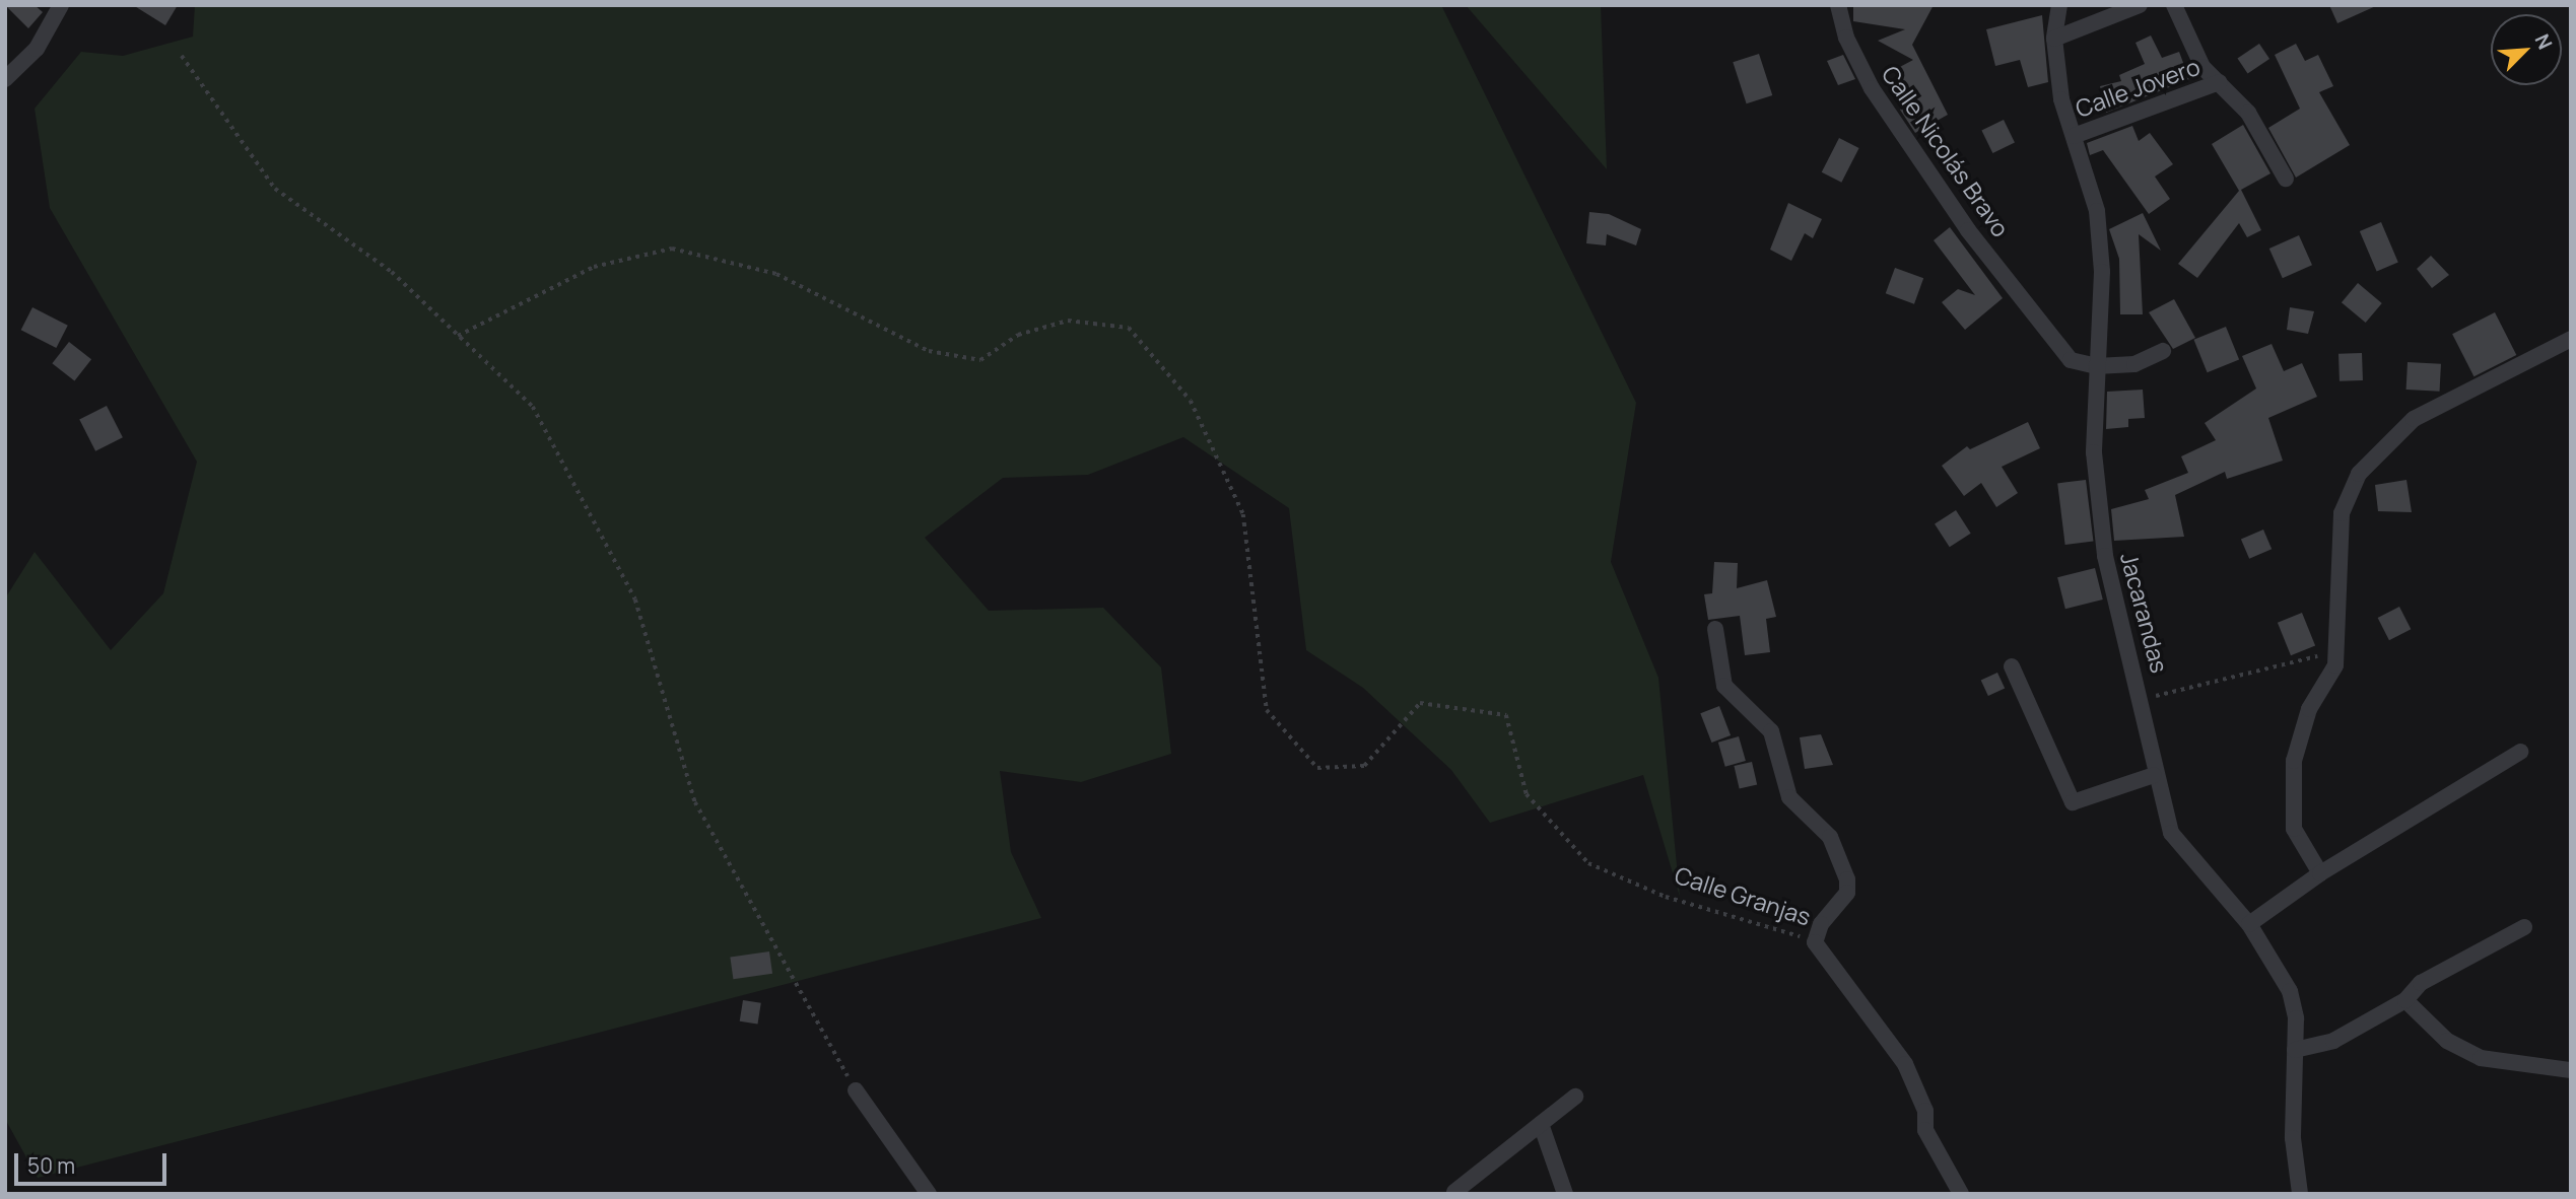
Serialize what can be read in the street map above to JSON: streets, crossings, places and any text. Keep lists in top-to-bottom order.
{
  "streets": {
    "street": [
      "Calle Jovero",
      "Calle Nicolás Bravo",
      "Jacarandas",
      "Calle Granjas"
    ]
  },
  "crossings": [
    ["Calle Jovero", "Jacarandas"],
    ["Calle Nicolás Bravo", "Jacarandas"]
  ],
  "scale_bar": "50 m",
  "north": "top right"
}
